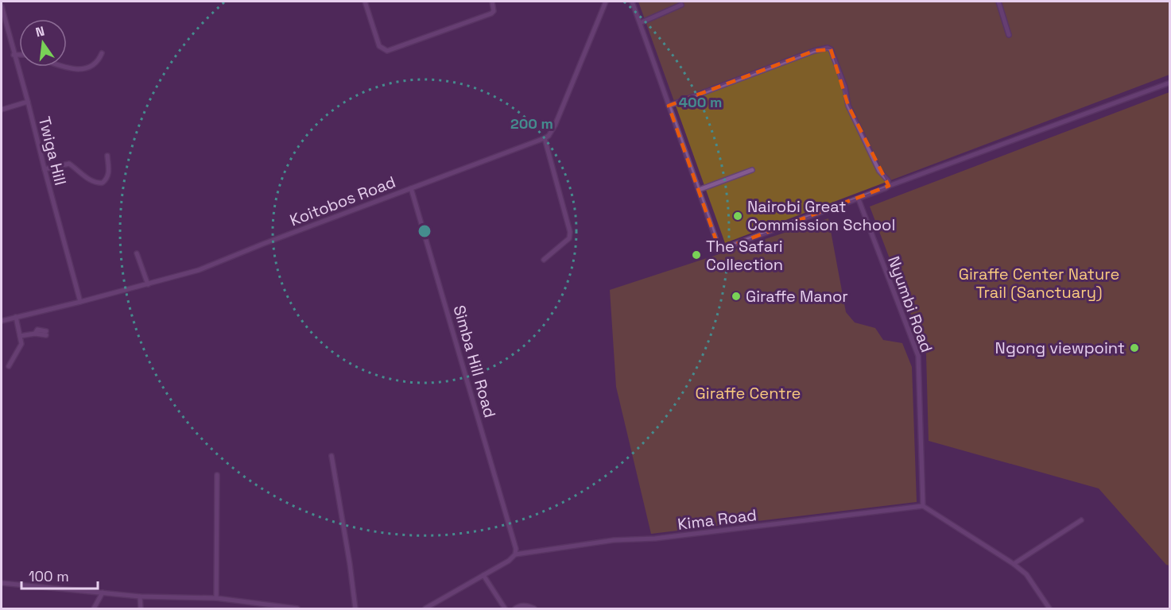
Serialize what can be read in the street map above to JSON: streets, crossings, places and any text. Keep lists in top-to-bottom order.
{
  "streets": {
    "street": [
      "Twiga Hill",
      "Koitobos Road",
      "Nyumbi Road",
      "Simba Hill Road",
      "Kima Road"
    ]
  },
  "crossings": [
    ["Twiga Hill", "Koitobos Road"],
    ["Koitobos Road", "Simba Hill Road"],
    ["Nyumbi Road", "Kima Road"],
    ["Simba Hill Road", "Kima Road"]
  ],
  "parks": ["Giraffe Center Nature Trail (Sanctuary)", "Giraffe Centre"],
  "places": [
    "Nairobi Great Commission School",
    "The Safari Collection",
    "Giraffe Manor",
    "Ngong viewpoint"
  ],
  "scale_bar": "100 m",
  "north": "top",
  "rings": ["400 m", "200 m"]
}
